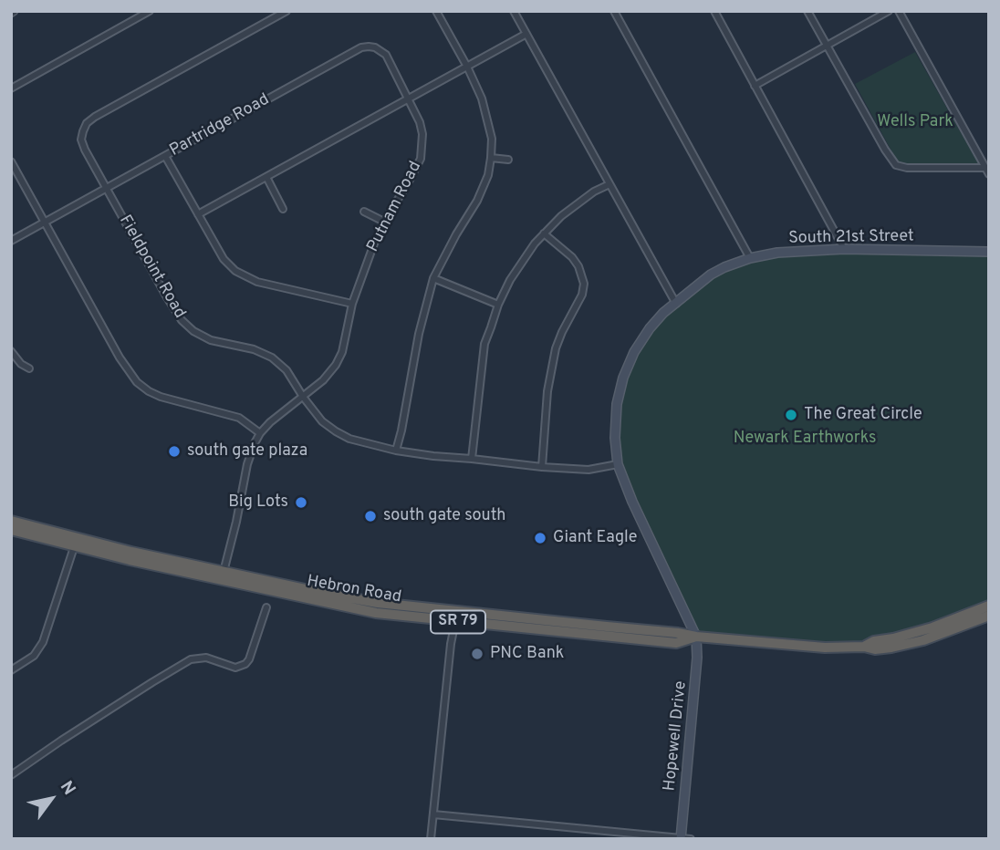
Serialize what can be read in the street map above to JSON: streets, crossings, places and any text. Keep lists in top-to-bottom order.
{
  "streets": {
    "highway": ["Hebron Road", "SR 79"],
    "main road": ["South 21st Street", "Hopewell Drive"],
    "street": ["Partridge Road", "Putnam Road", "Fieldpoint Road"]
  },
  "crossings": [
    ["Partridge Road", "Putnam Road"],
    ["Partridge Road", "Fieldpoint Road"],
    ["Putnam Road", "Fieldpoint Road"],
    ["Putnam Road", "Hebron Road"],
    ["South 21st Street", "Fieldpoint Road"],
    ["South 21st Street", "Hebron Road"],
    ["South 21st Street", "Hopewell Drive"],
    ["Hebron Road", "Hopewell Drive"]
  ],
  "parks": ["Wells Park", "Newark Earthworks"],
  "places": [
    "The Great Circle",
    "south gate plaza",
    "Big Lots",
    "south gate south",
    "Giant Eagle",
    "PNC Bank"
  ],
  "north": "top right"
}
